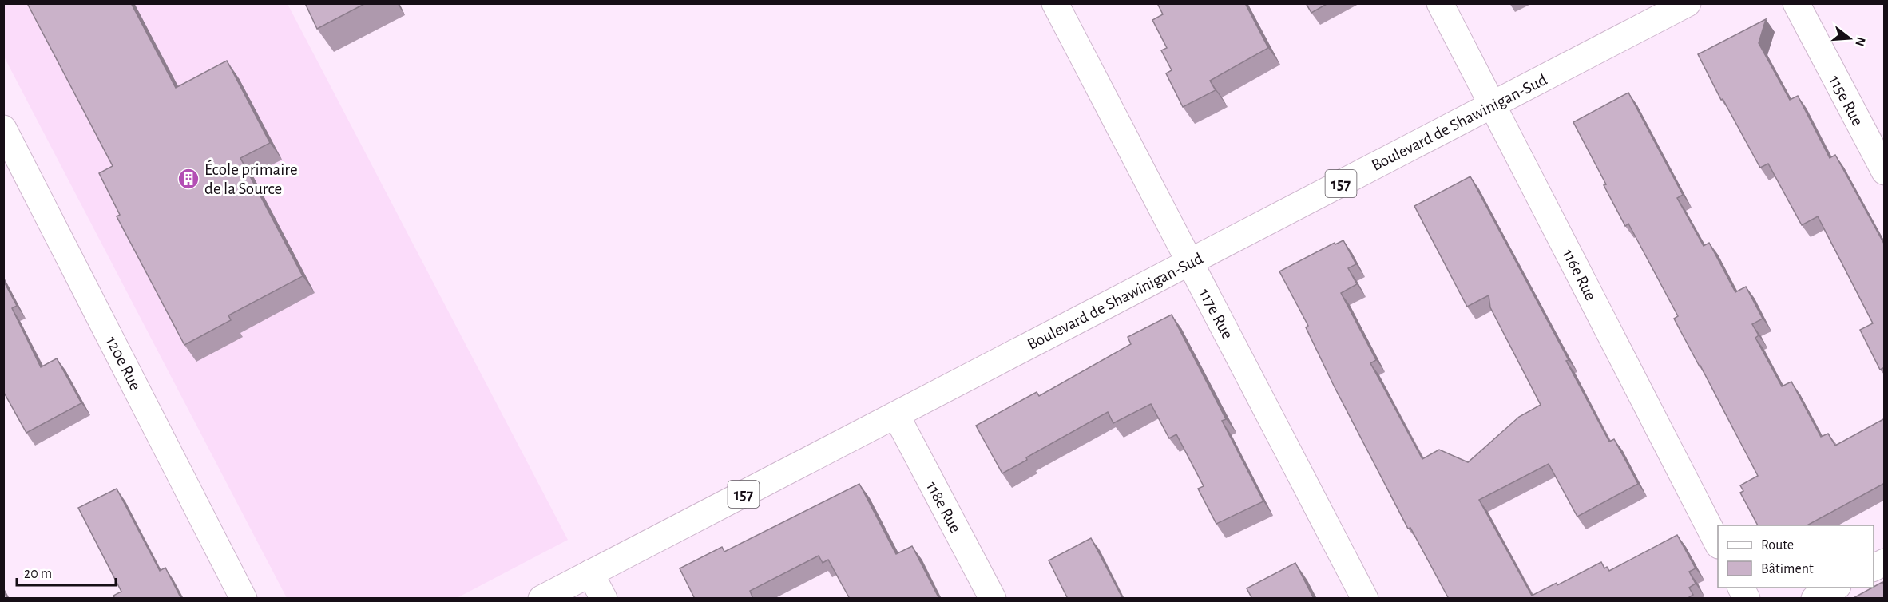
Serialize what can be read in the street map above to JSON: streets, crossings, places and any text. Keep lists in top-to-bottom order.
{
  "streets": {
    "street": [
      "115e Rue",
      "Boulevard de Shawinigan-Sud",
      "157",
      "116e Rue",
      "117e Rue",
      "120e Rue",
      "118e Rue"
    ]
  },
  "crossings": [
    ["Boulevard de Shawinigan-Sud", "116e Rue"],
    ["Boulevard de Shawinigan-Sud", "117e Rue"],
    ["Boulevard de Shawinigan-Sud", "118e Rue"]
  ],
  "places": {
    "building": ["École primaire de la Source"]
  },
  "legend": ["Route", "Bâtiment"],
  "scale_bar": "20 m",
  "north": "right"
}
